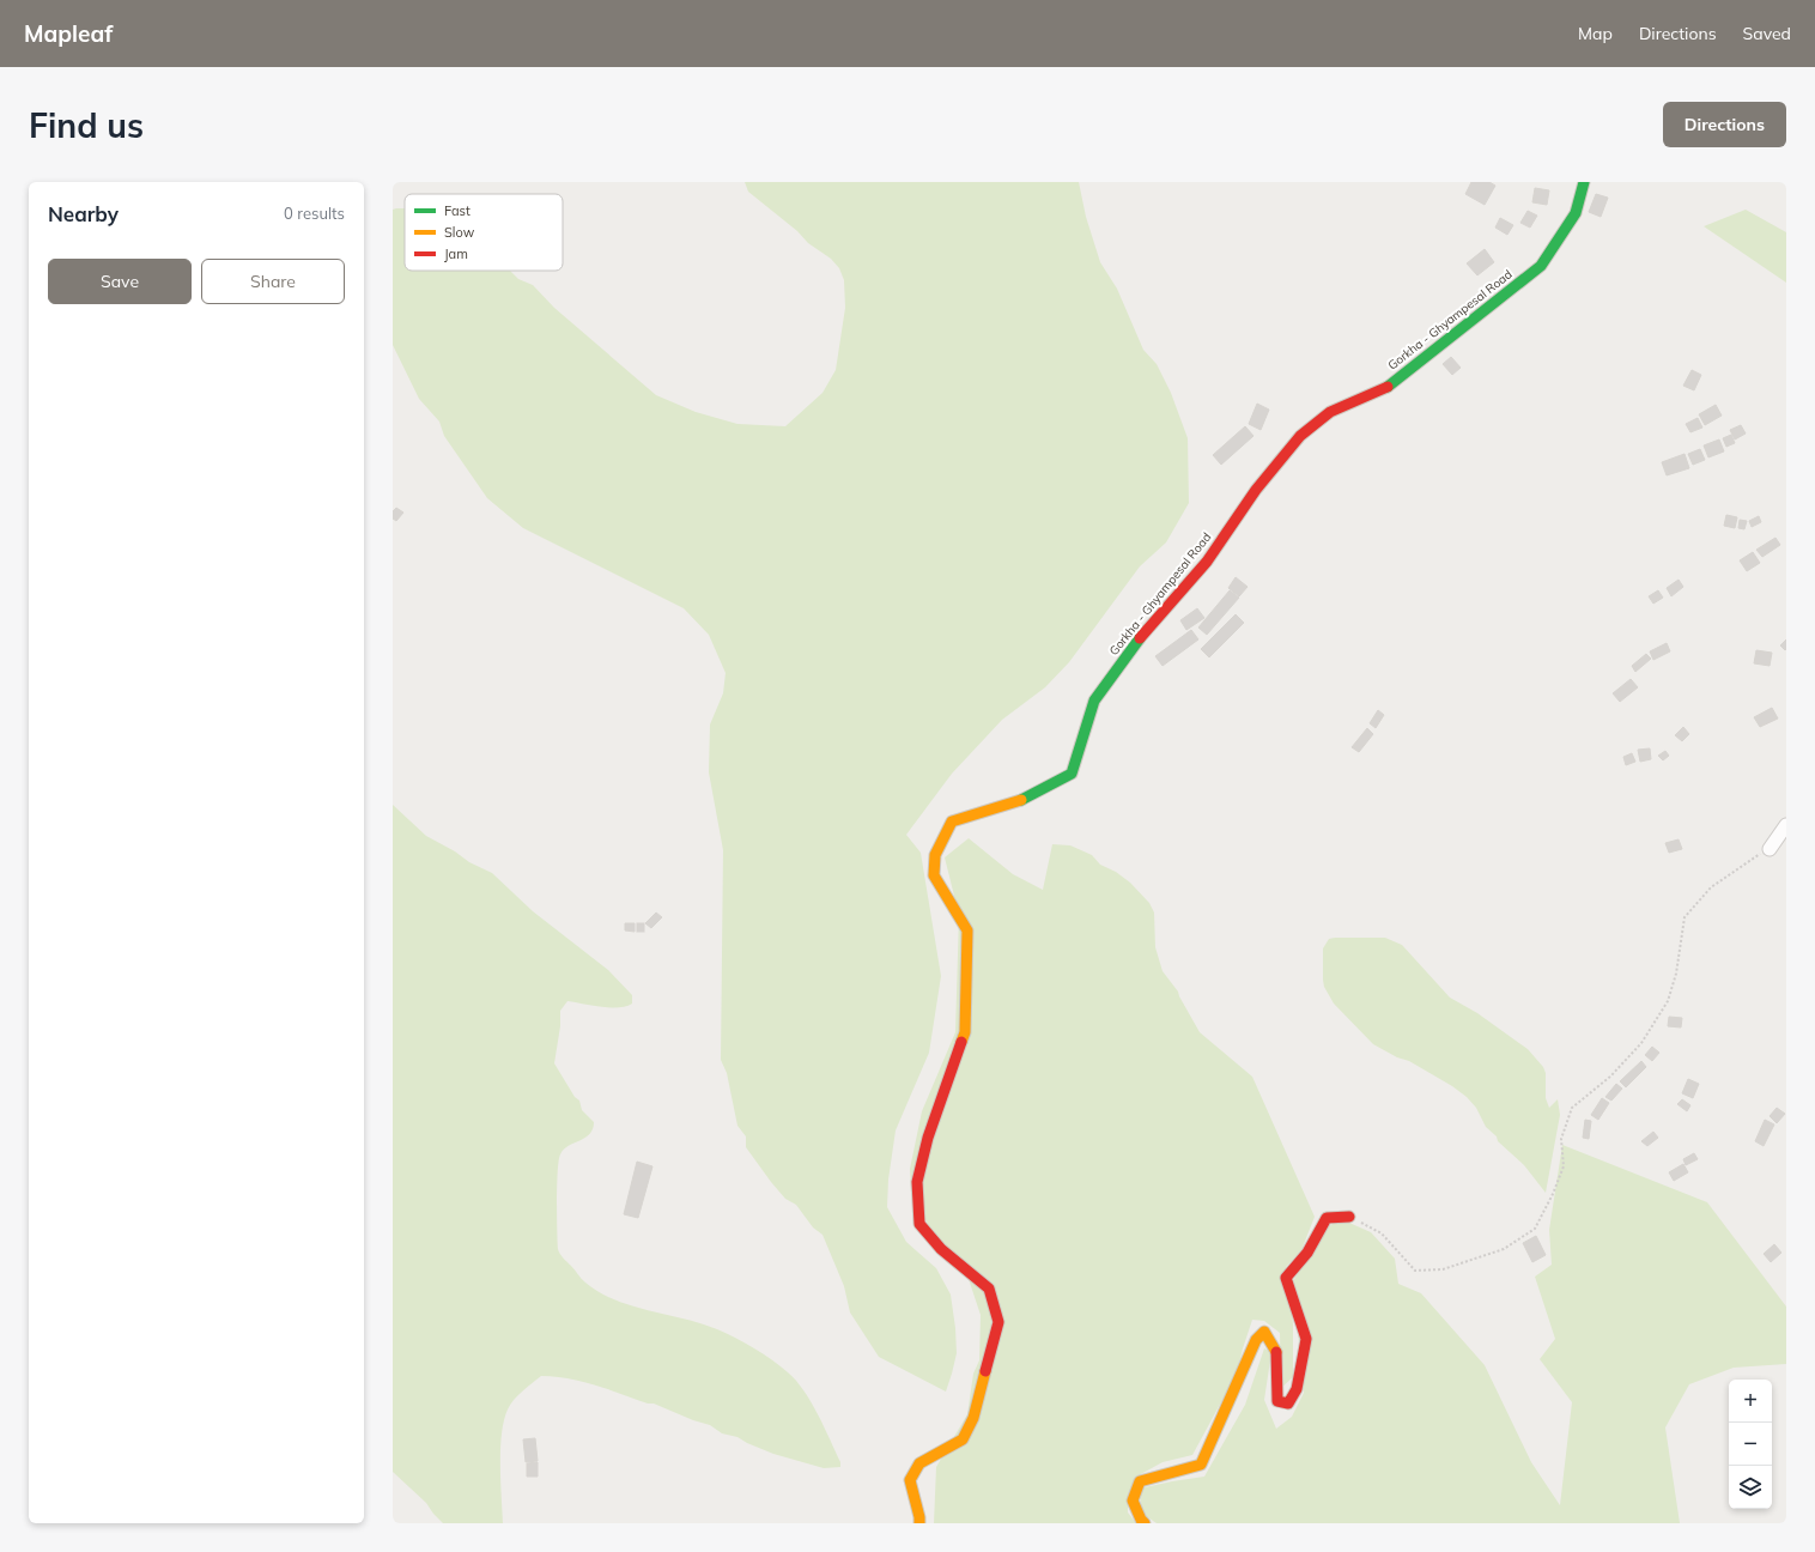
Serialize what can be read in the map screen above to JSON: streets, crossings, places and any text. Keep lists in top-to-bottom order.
{
  "streets": {
    "main road": ["Gorkha - Ghyampesal Road"]
  },
  "legend": ["Fast", "Slow", "Jam"],
  "page": {
    "header": "Mapleaf",
    "nav": ["Map", "Directions", "Saved"],
    "buttons": [
      "Directions",
      ["Save", "Share"]
    ],
    "title": "Find us",
    "heading": ["Nearby", "0 results"],
    "map_buttons": ["+", "−"]
  }
}
